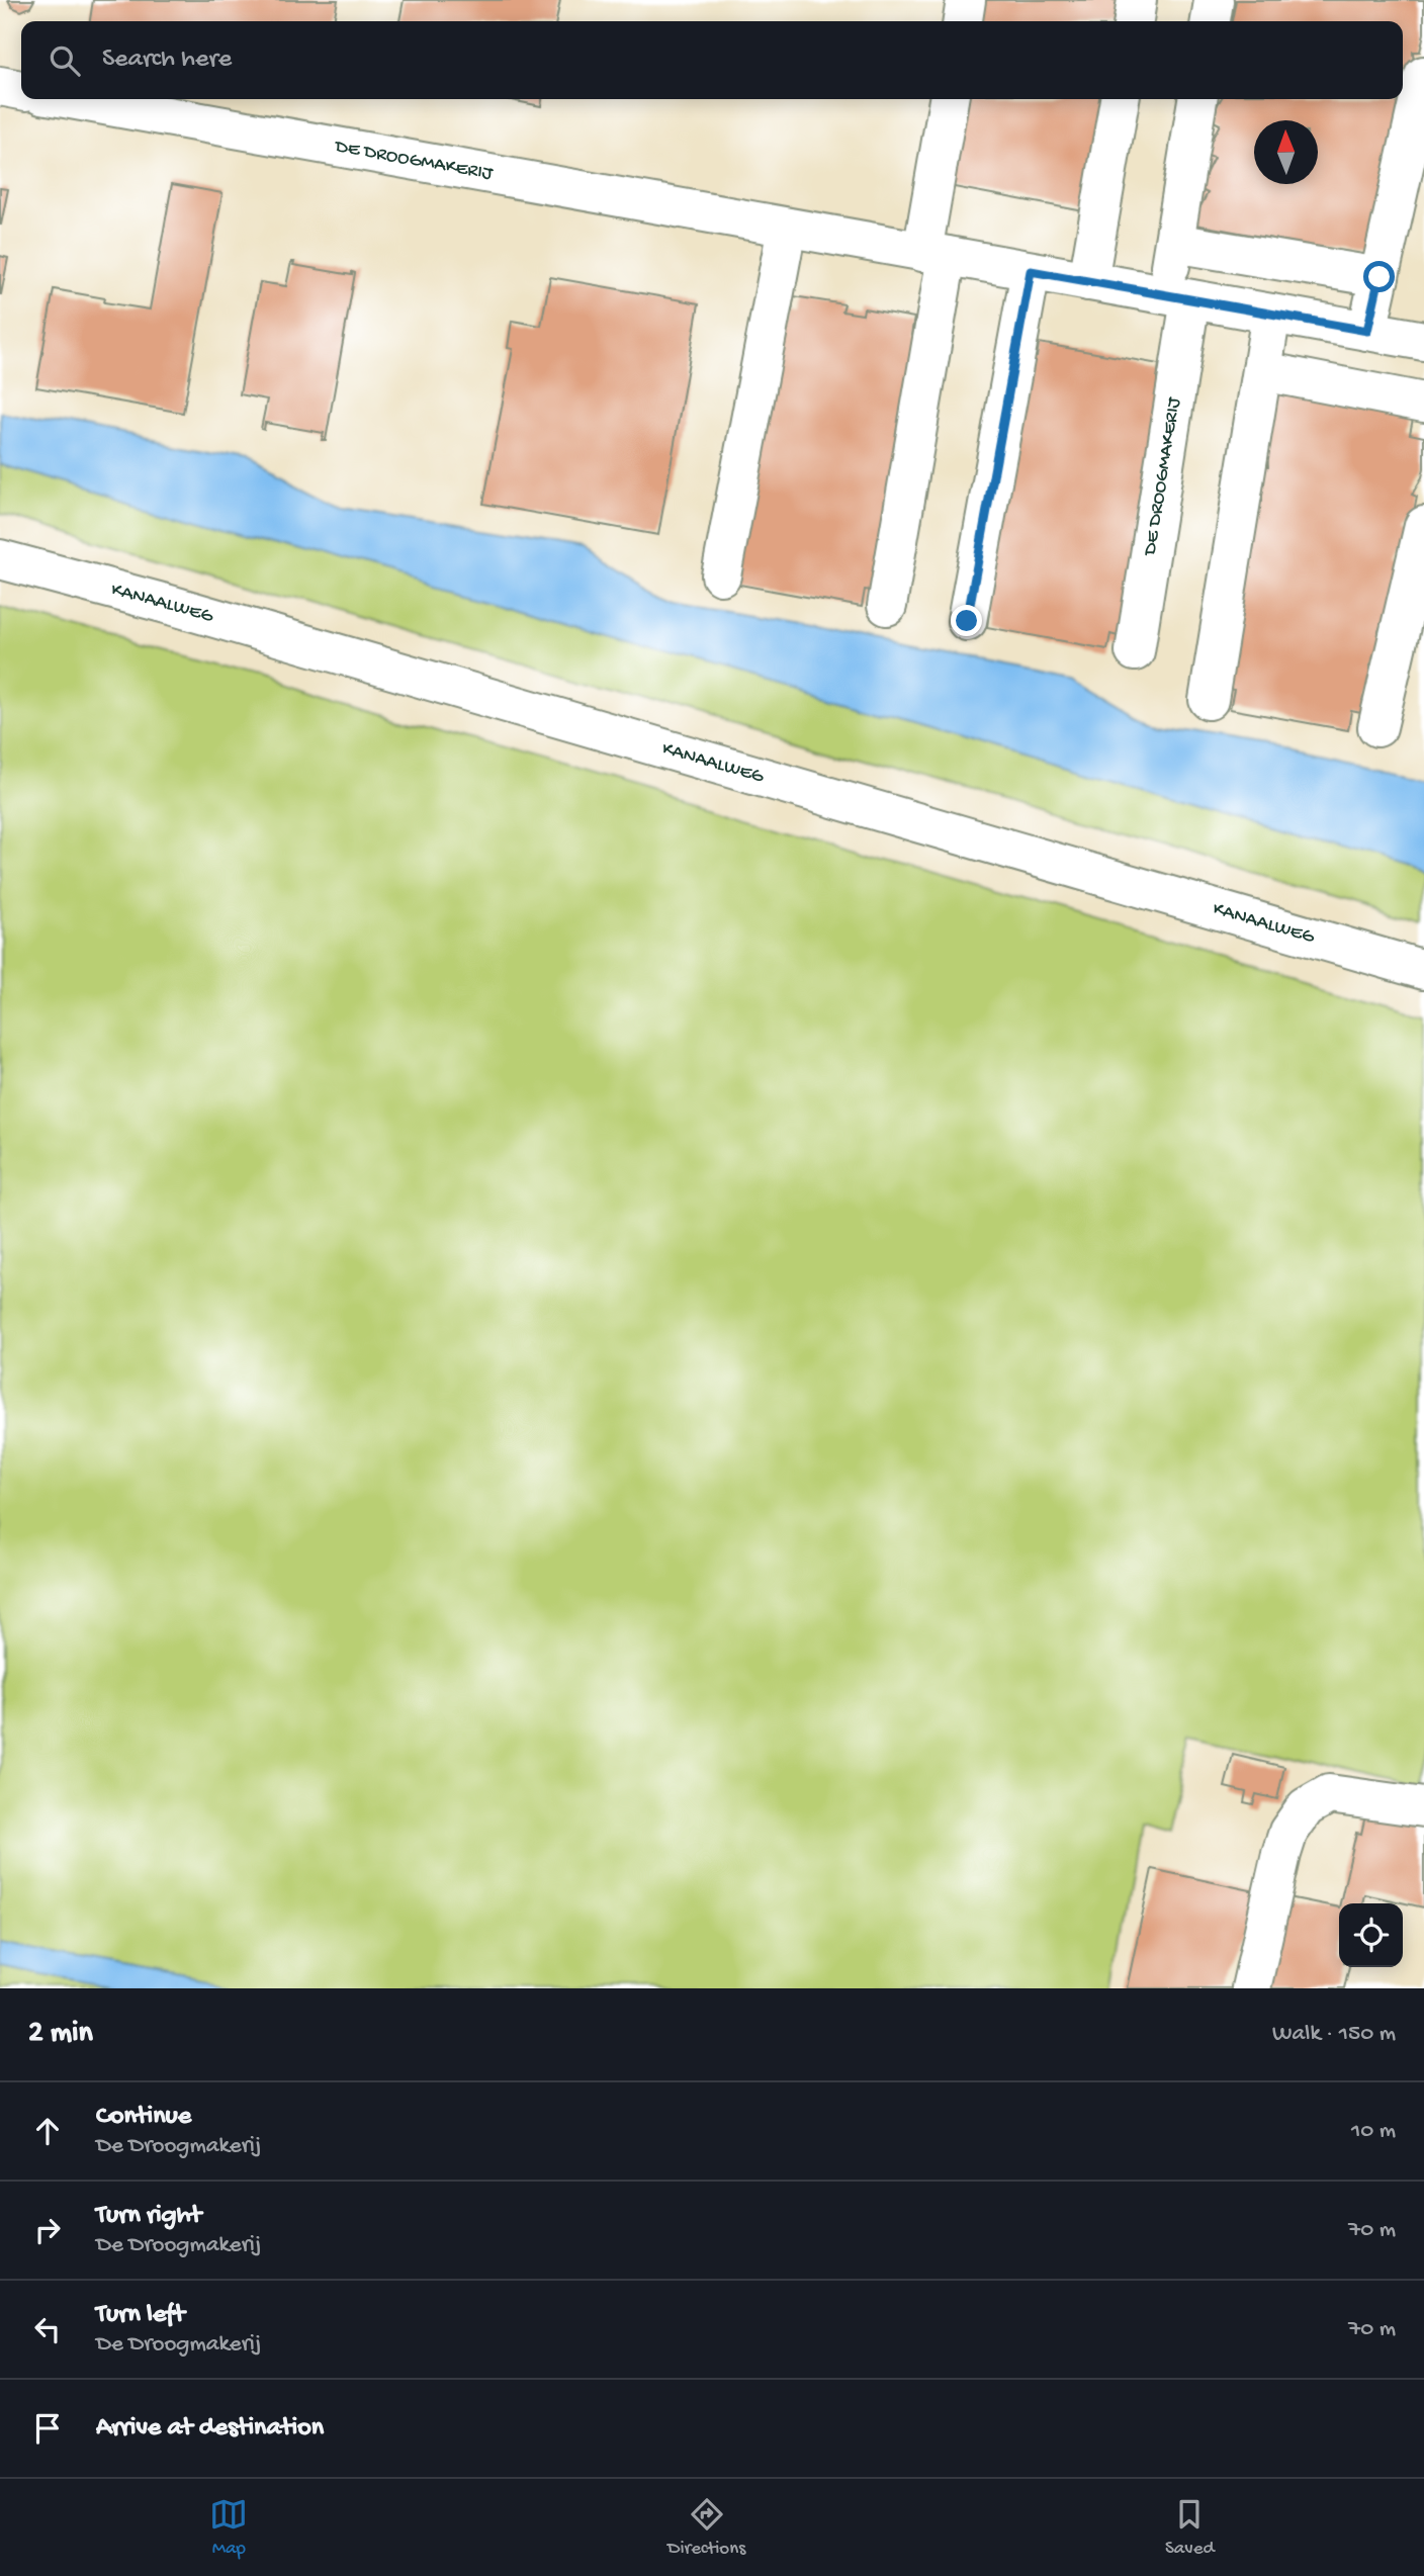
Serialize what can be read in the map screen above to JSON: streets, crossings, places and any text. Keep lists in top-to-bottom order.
{
  "streets": {
    "street": ["DE DROOGMAKERIJ", "KANAALWEG"]
  },
  "north": "top",
  "page": {
    "search": "Search here",
    "heading": ["2 min", "Walk · 150 m"],
    "list": [
      ["Continue", "De Droogmakerij", "10 m"],
      ["Turn right", "De Droogmakerij", "70 m"],
      ["Turn left", "De Droogmakerij", "70 m"],
      "Arrive at destination"
    ],
    "nav": ["Map", "Directions", "Saved"]
  }
}
